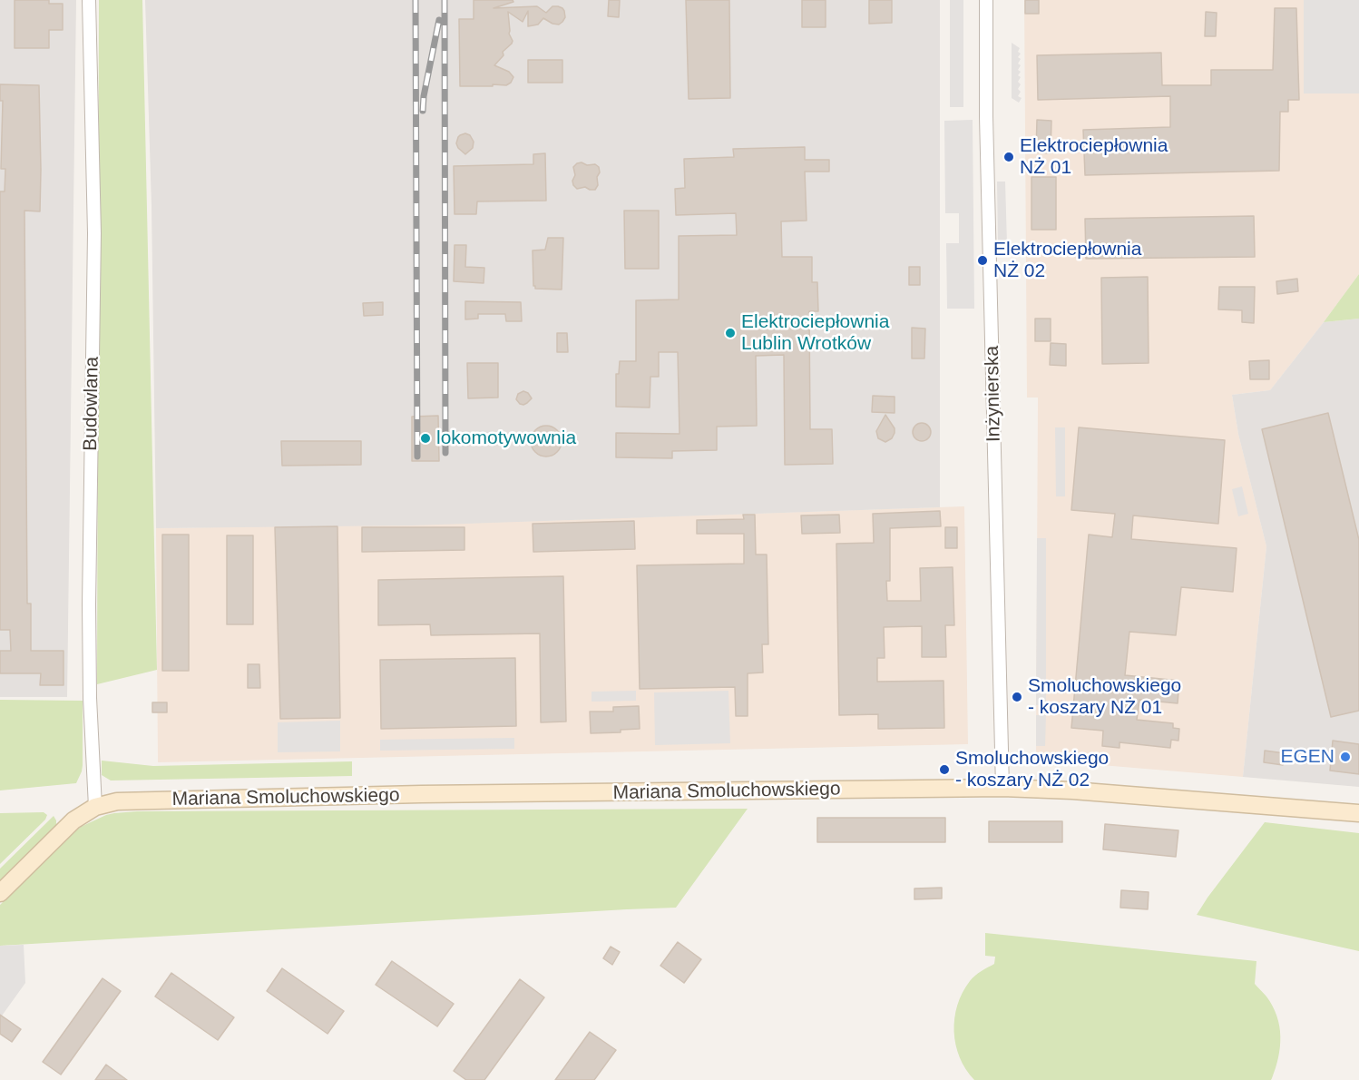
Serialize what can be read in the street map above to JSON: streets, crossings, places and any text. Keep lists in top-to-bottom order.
{
  "streets": {
    "street": ["Inżynierska", "Budowlana", "Mariana Smoluchowskiego"]
  },
  "crossings": [
    ["Inżynierska", "Mariana Smoluchowskiego"],
    ["Budowlana", "Mariana Smoluchowskiego"]
  ],
  "places": [
    "Elektrociepłownia NŻ 01",
    "Elektrociepłownia NŻ 02",
    "Elektrociepłownia Lublin Wrotków",
    "lokomotywownia",
    "Smoluchowskiego - koszary NŻ 01",
    "EGEN",
    "Smoluchowskiego - koszary NŻ 02"
  ]
}
